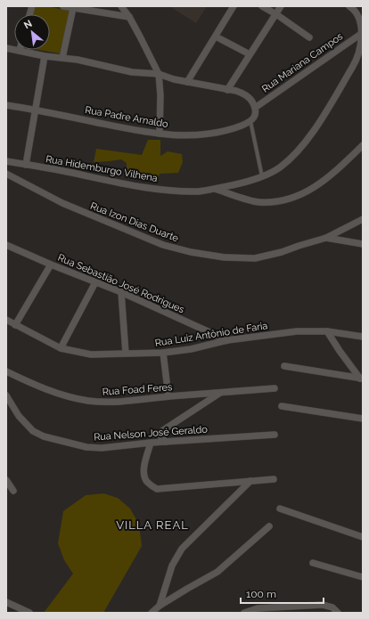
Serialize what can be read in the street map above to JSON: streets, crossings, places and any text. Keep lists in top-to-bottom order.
{
  "streets": {
    "street": [
      "Rua Mariana Campos",
      "Rua Padre Arnaldo",
      "Rua Hidemburgo Vilhena",
      "Rua Izon Dias Duarte",
      "Rua Sebastião José Rodrigues",
      "Rua Luiz Antônio de Faria",
      "Rua Foad Feres",
      "Rua Nelson José Geraldo"
    ]
  },
  "crossings": [
    ["Rua Mariana Campos", "Rua Hidemburgo Vilhena"],
    ["Rua Sebastião José Rodrigues", "Rua Luiz Antônio de Faria"]
  ],
  "districts": ["VILLA REAL"],
  "scale_bar": "100 m",
  "north": "top left"
}
